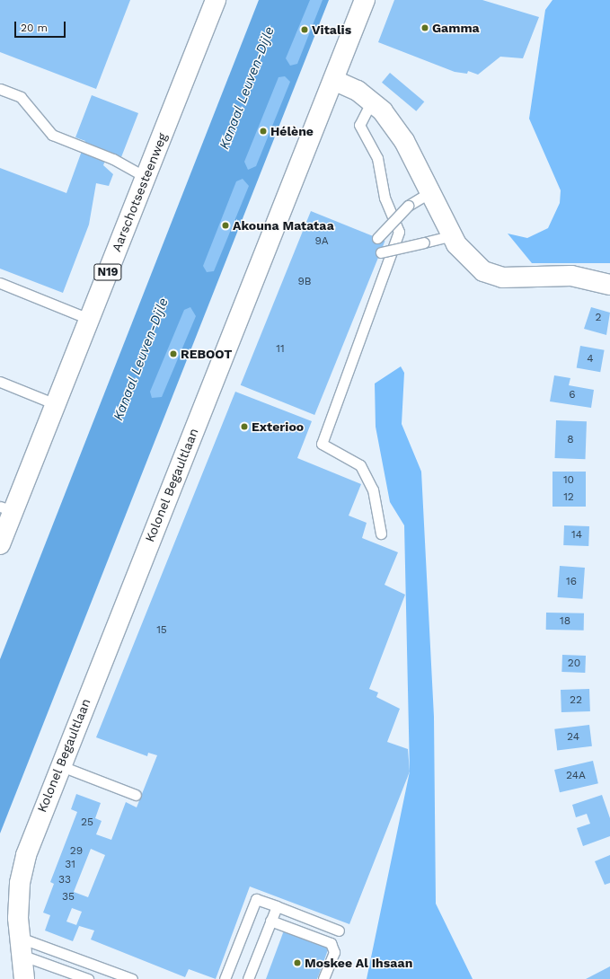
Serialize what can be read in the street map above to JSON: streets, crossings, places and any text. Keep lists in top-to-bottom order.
{
  "streets": {
    "street": ["Aarschotsesteenweg", "N19", "Kolonel Begaultlaan"]
  },
  "water": ["Kanaal Leuven-Dijle"],
  "places": [
    "Gamma",
    "Vitalis",
    "Hélène",
    "Akouna Matataa",
    "REBOOT",
    "Exterioo",
    "Moskee Al Ihsaan"
  ],
  "house_numbers": [
    "9A",
    "9B",
    "2",
    "11",
    "4",
    "6",
    "8",
    "10",
    "12",
    "14",
    "16",
    "18",
    "15",
    "20",
    "22",
    "24",
    "24A",
    "25",
    "29",
    "31",
    "33",
    "35"
  ],
  "scale_bar": "20 m"
}
